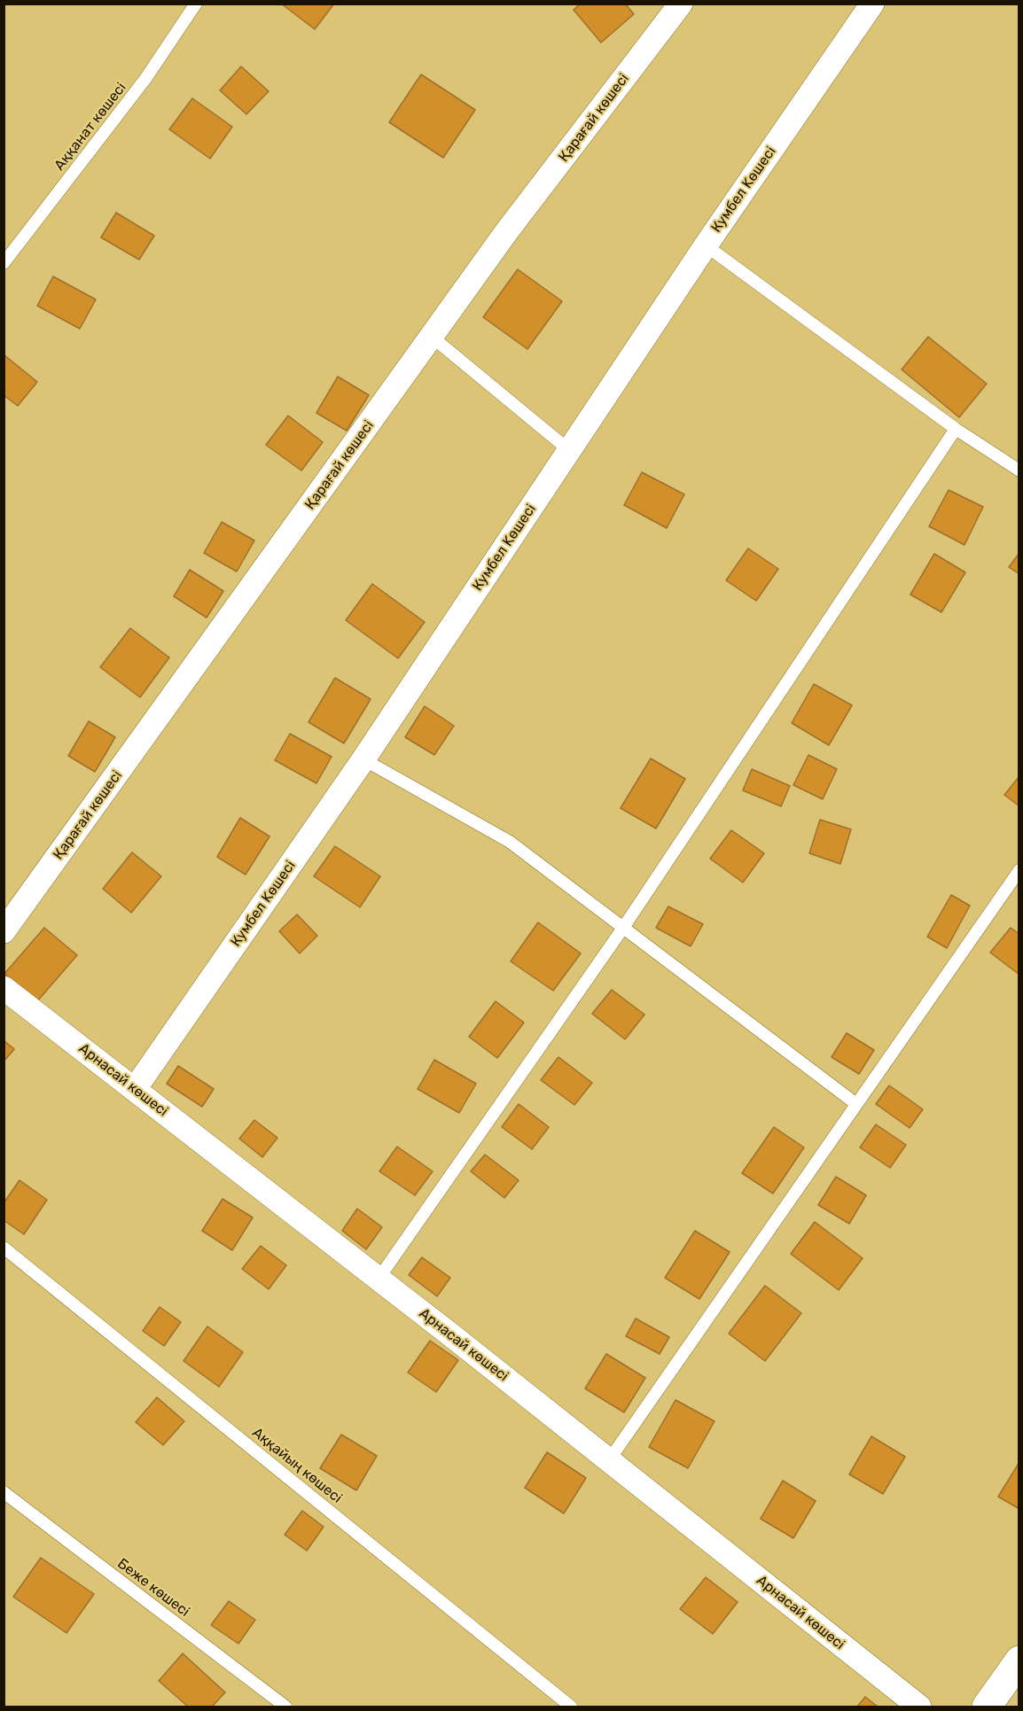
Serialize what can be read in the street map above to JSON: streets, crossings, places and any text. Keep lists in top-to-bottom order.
{
  "streets": {
    "street": ["Қарағай көшесі", "Кумбел Kөшесі", "Арнасай көшесі"],
    "lane": ["Аққанат көшесі", "Аққайың көшесі", "Беже көшесі"]
  },
  "crossings": [
    ["Кумбел Kөшесі", "Арнасай көшесі"]
  ]
}
